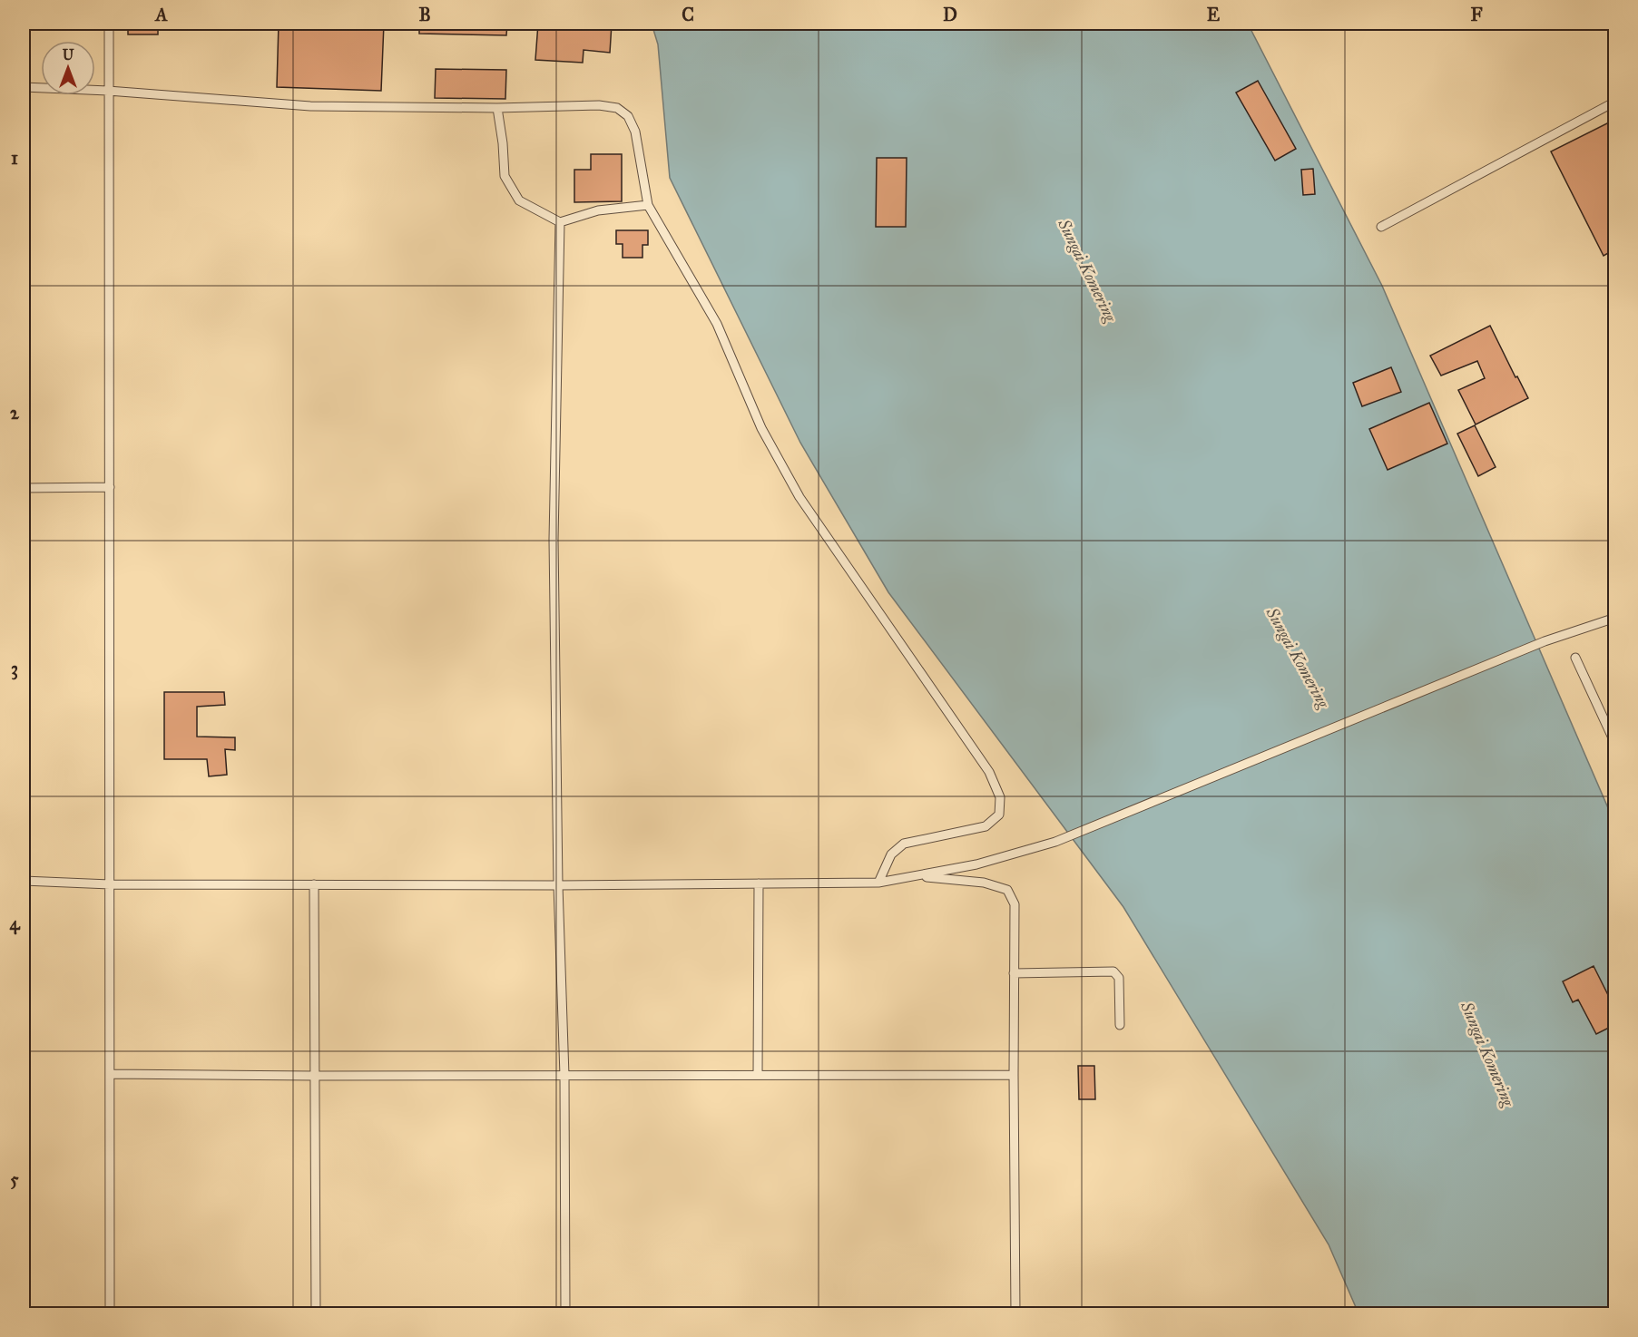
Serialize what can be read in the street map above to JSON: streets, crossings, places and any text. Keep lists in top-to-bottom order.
{
  "water": ["Sungai Komering"],
  "north": "top",
  "grid": {
    "columns": [
      "A",
      "B",
      "C",
      "D",
      "E",
      "F"
    ],
    "rows": [
      "1",
      "2",
      "3",
      "4",
      "5"
    ]
  }
}
